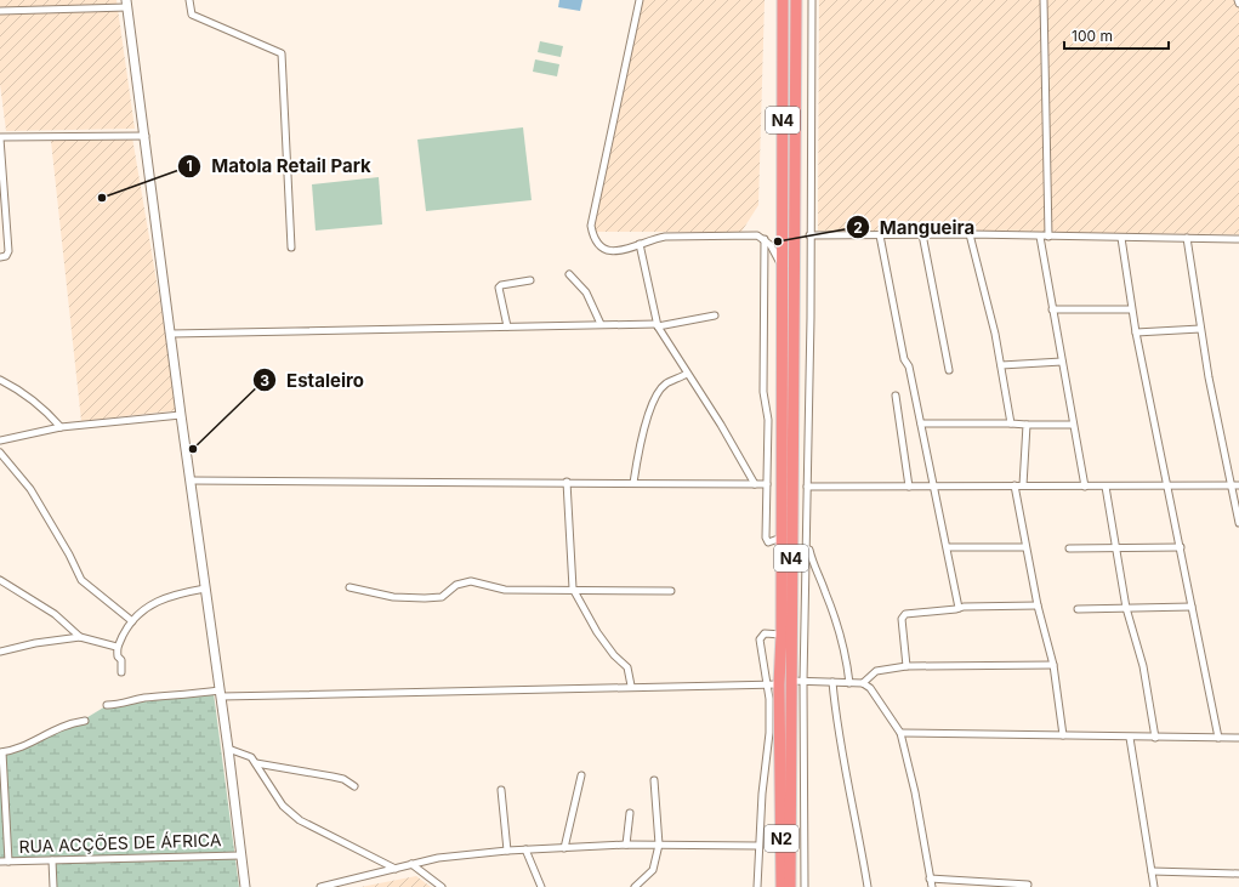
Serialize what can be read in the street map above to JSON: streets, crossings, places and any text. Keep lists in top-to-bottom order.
{
  "streets": {
    "highway": ["N4", "N2"],
    "street": ["RUA ACÇÕES DE ÁFRICA"]
  },
  "crossings": [
    ["N4", "N2"]
  ],
  "places": ["Matola Retail Park", "Mangueira", "Estaleiro"],
  "scale_bar": "100 m"
}
